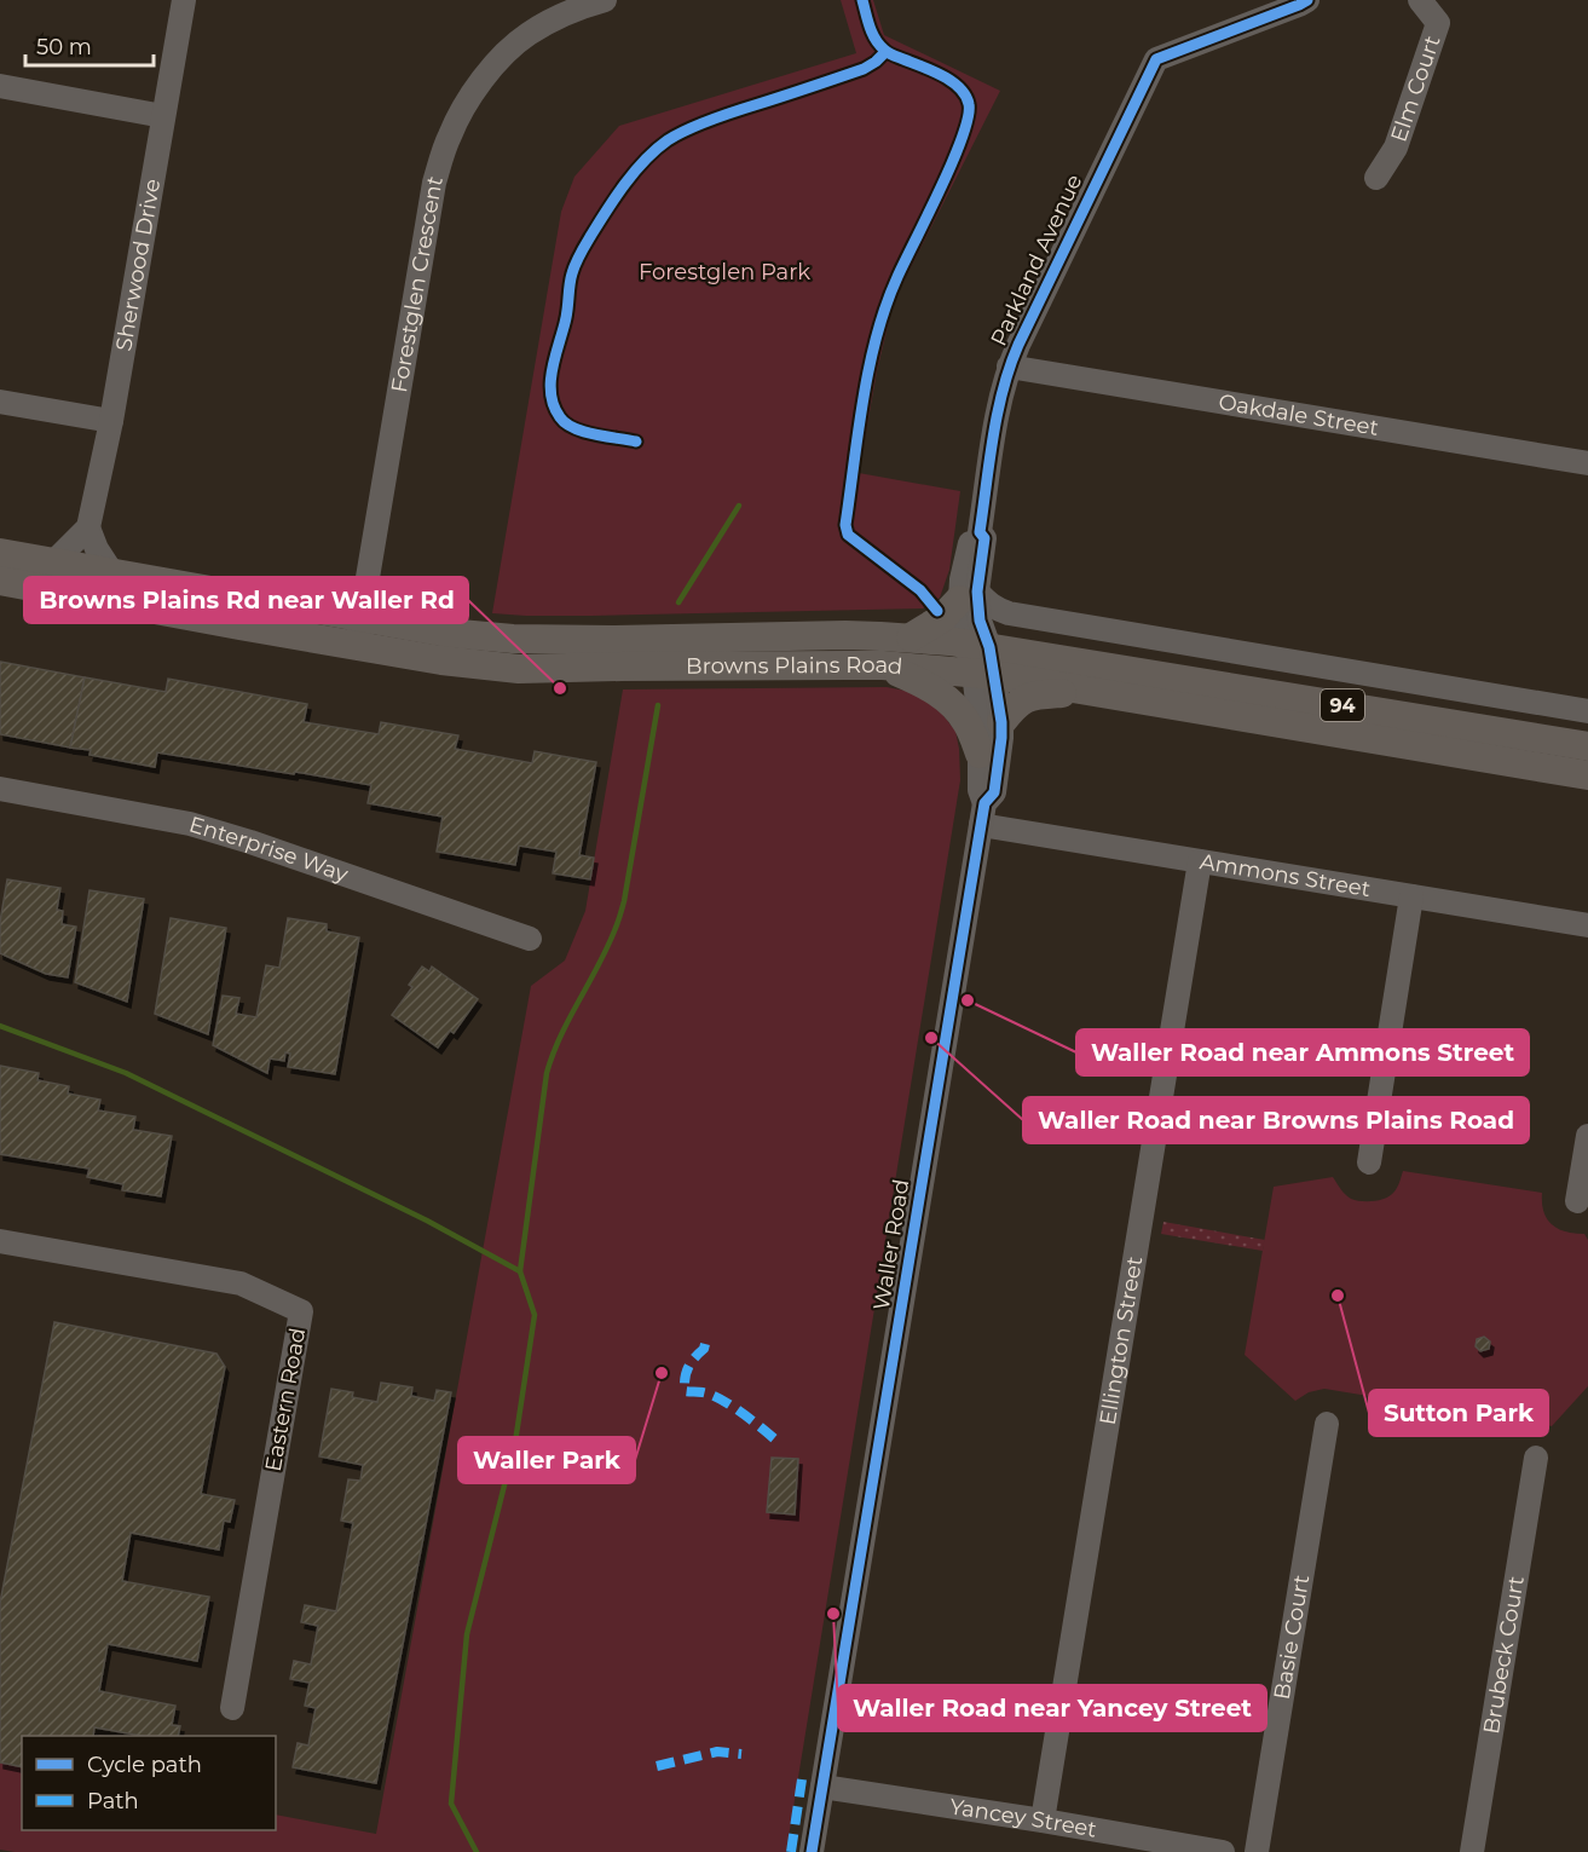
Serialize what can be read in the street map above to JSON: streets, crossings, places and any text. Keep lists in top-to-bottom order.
{
  "streets": {
    "main road": ["Browns Plains Road", "94"],
    "street": [
      "Elm Court",
      "Parkland Avenue",
      "Sherwood Drive",
      "Forestglen Crescent",
      "Oakdale Street",
      "Enterprise Way",
      "Ammons Street",
      "Waller Road",
      "Ellington Street",
      "Eastern Road",
      "Basie Court",
      "Brubeck Court",
      "Yancey Street"
    ]
  },
  "crossings": [
    ["Parkland Avenue", "Oakdale Street"],
    ["Parkland Avenue", "Browns Plains Road"],
    ["Parkland Avenue", "Waller Road"],
    ["Forestglen Crescent", "Browns Plains Road"],
    ["Browns Plains Road", "Waller Road"],
    ["Ammons Street", "Waller Road"],
    ["Ammons Street", "Ellington Street"],
    ["Waller Road", "Yancey Street"],
    ["Ellington Street", "Yancey Street"]
  ],
  "parks": ["Forestglen Park"],
  "places": [
    "Browns Plains Rd near Waller Rd",
    "Waller Road near Ammons Street",
    "Waller Road near Browns Plains Road",
    "Sutton Park",
    "Waller Park",
    "Waller Road near Yancey Street"
  ],
  "legend": ["Cycle path", "Path"],
  "scale_bar": "50 m"
}
